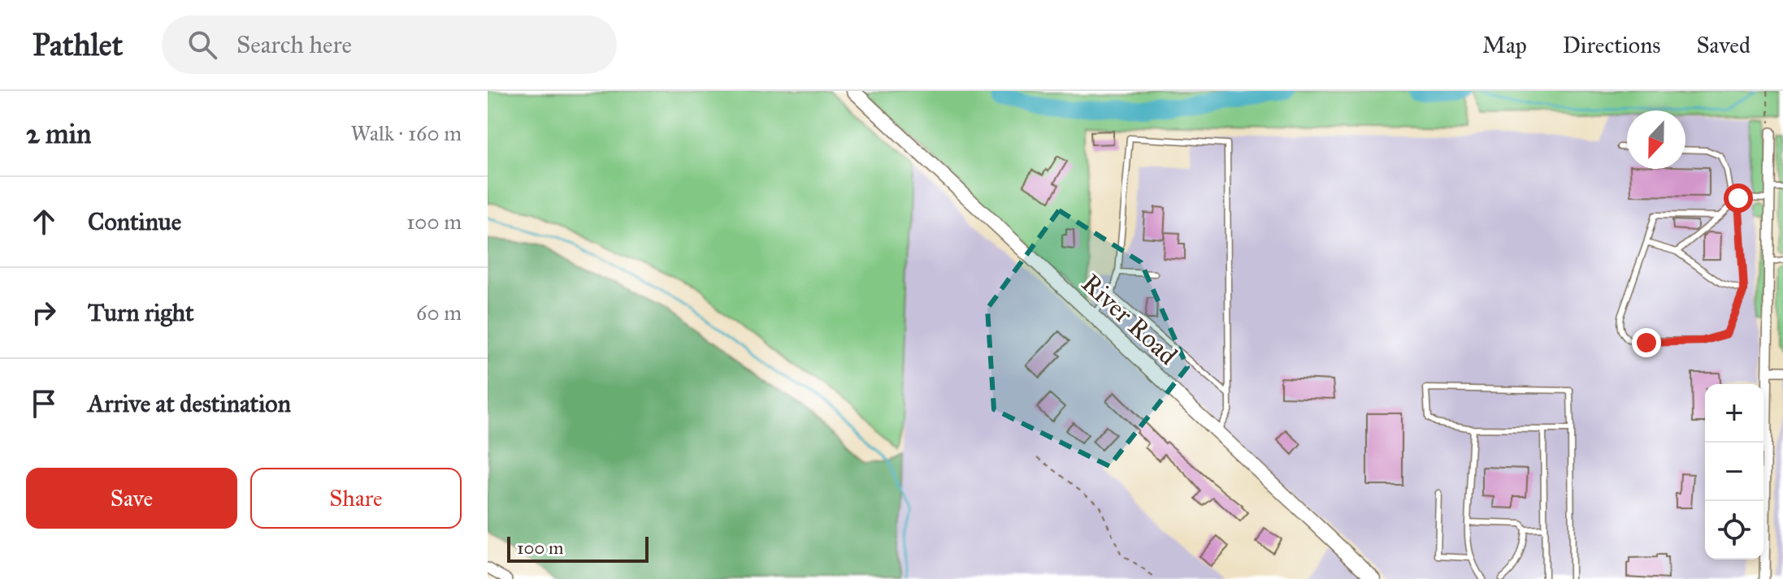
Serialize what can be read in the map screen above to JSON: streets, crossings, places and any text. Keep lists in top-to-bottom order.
{
  "streets": {
    "street": ["River Road"]
  },
  "scale_bar": "100 m",
  "north": "bottom",
  "page": {
    "header": "Pathlet",
    "search": "Search here",
    "nav": ["Map", "Directions", "Saved"],
    "heading": ["2 min", "Walk · 160 m"],
    "list": [
      ["Continue", "100 m"],
      ["Turn right", "60 m"],
      "Arrive at destination"
    ],
    "map_buttons": ["+", "−"],
    "buttons": ["Save", "Share"],
    "scale": "100 m"
  }
}
